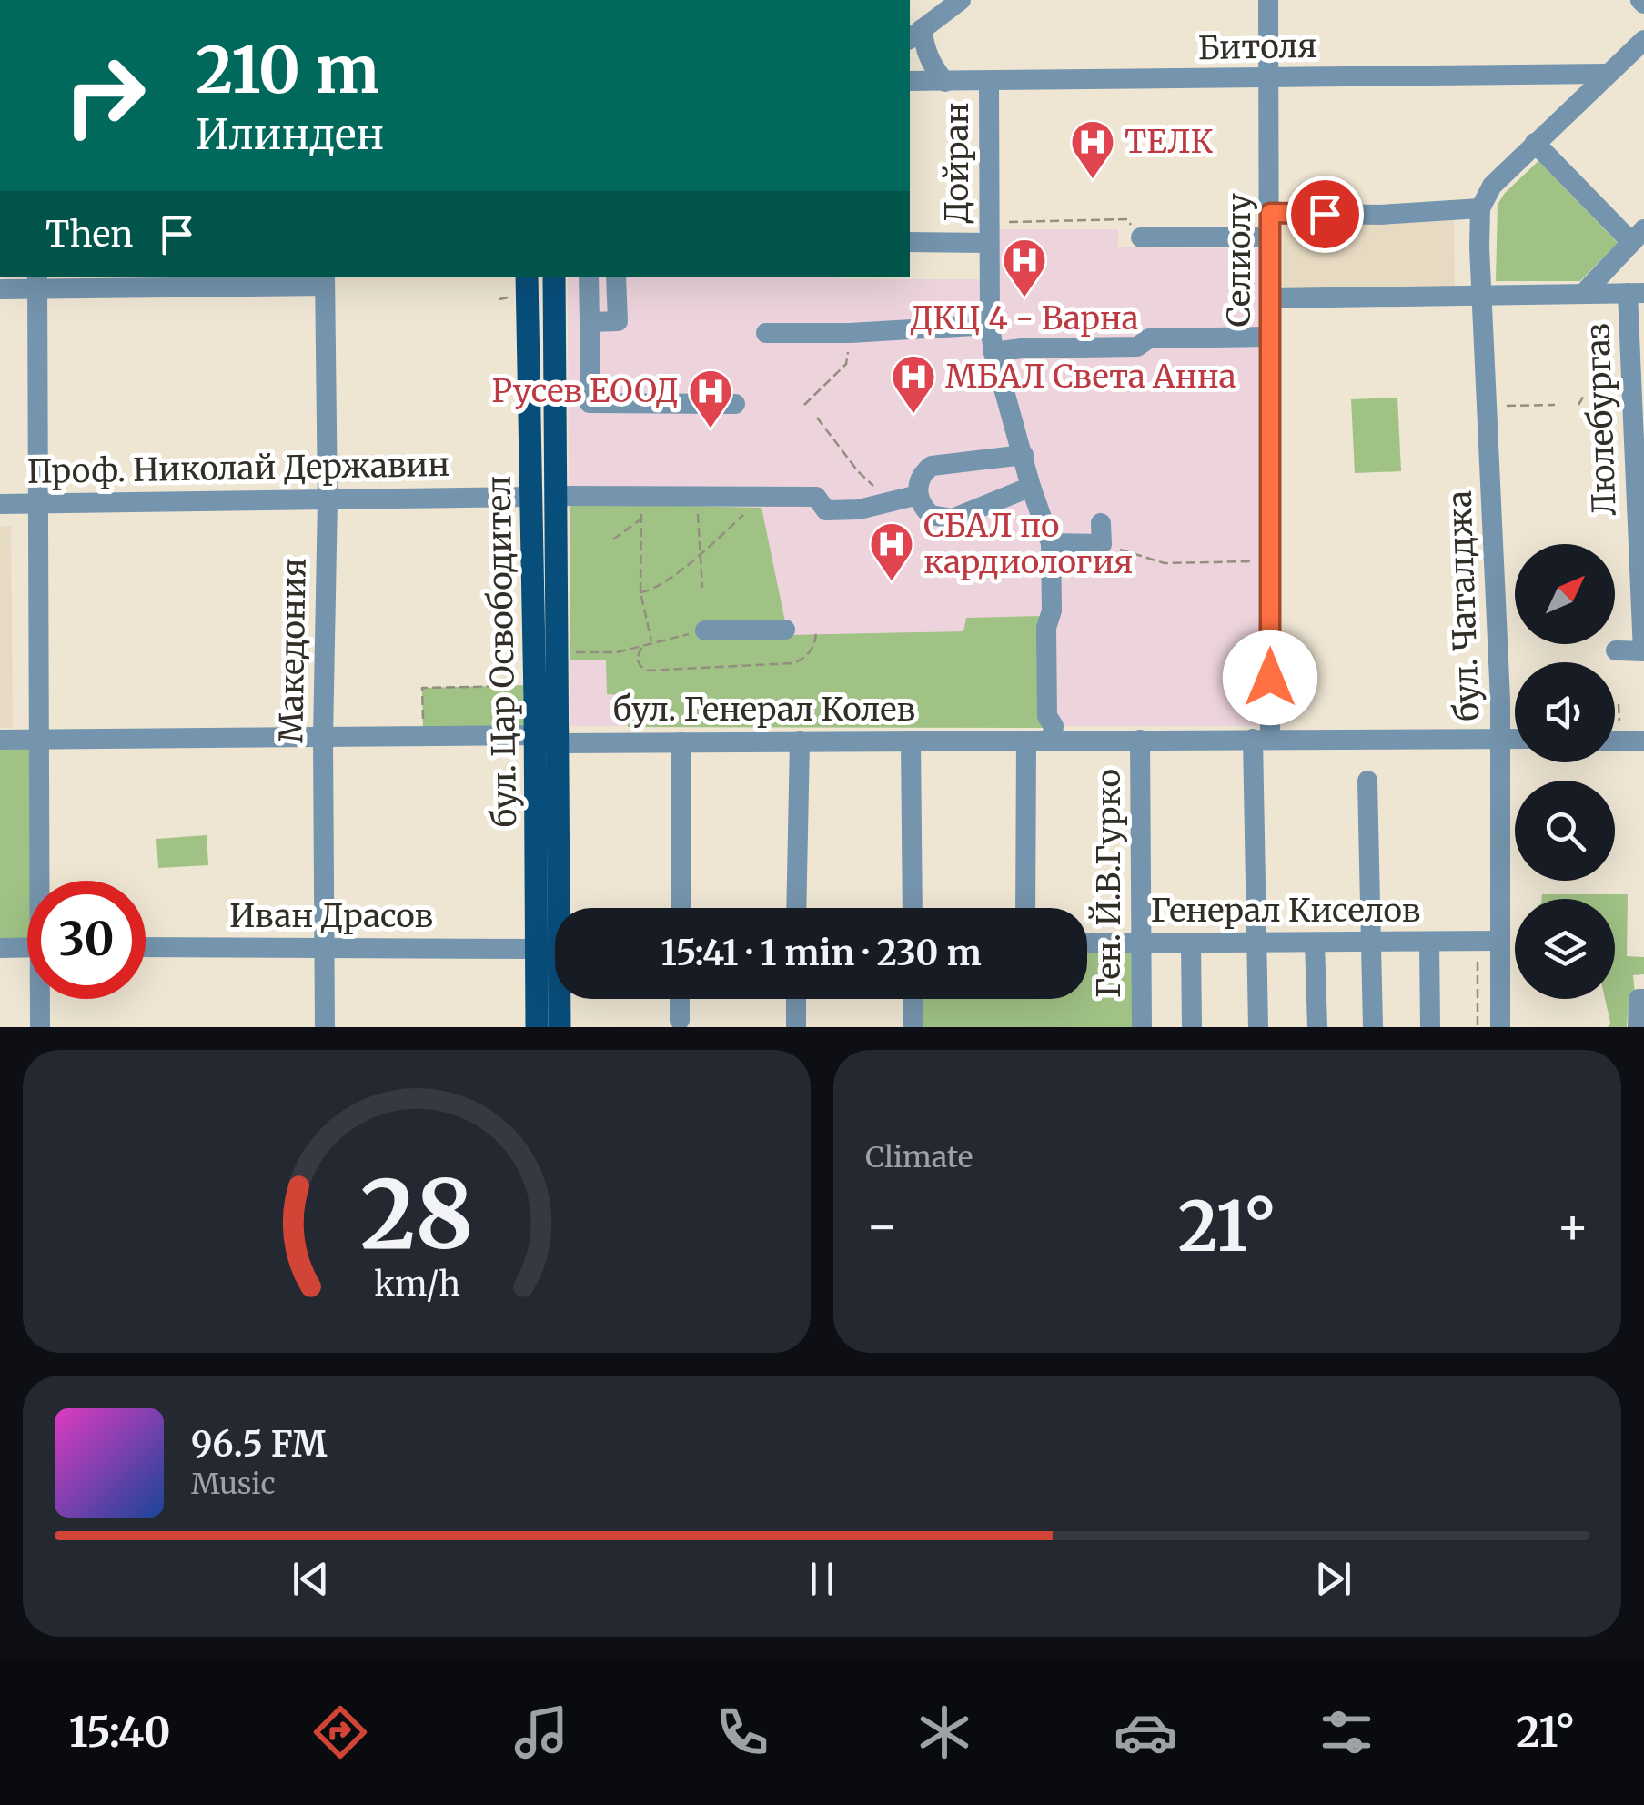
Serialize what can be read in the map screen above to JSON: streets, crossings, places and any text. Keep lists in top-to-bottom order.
{
  "streets": {
    "main road": ["бул. Цар Освободител"],
    "street": [
      "Битоля",
      "Дойран",
      "Селиолу",
      "Люлебургаз",
      "Проф. Николай Державин",
      "бул. Чаталджа",
      "Македония",
      "бул. Генерал Колев",
      "Ген. Й.В.Гурко",
      "Генерал Киселов",
      "Иван Драсов"
    ]
  },
  "crossings": [
    ["Битоля", "Дойран"],
    ["Битоля", "Селиолу"],
    ["Битоля", "бул. Чаталджа"],
    ["Дойран", "бул. Генерал Колев"],
    ["Селиолу", "бул. Генерал Колев"],
    ["Селиолу", "Генерал Киселов"],
    ["Проф. Николай Державин", "Македония"],
    ["Проф. Николай Державин", "бул. Цар Освободител"],
    ["бул. Чаталджа", "бул. Генерал Колев"],
    ["бул. Чаталджа", "Генерал Киселов"],
    ["Македония", "бул. Генерал Колев"],
    ["Македония", "Иван Драсов"],
    ["бул. Цар Освободител", "бул. Генерал Колев"],
    ["бул. Генерал Колев", "Ген. Й.В.Гурко"],
    ["Ген. Й.В.Гурко", "Генерал Киселов"]
  ],
  "places": {
    "hospital": [
      "ТЕЛК",
      "ДКЦ 4 - Варна",
      "МБАЛ Света Анна",
      "Русев ЕООД",
      "СБАЛ по кардиология"
    ]
  },
  "north": "top right",
  "page": {
    "turn": ["210 m", "Илинден"],
    "then": "Then",
    "limit": "30",
    "trip": "15:41 · 1 min · 230 m",
    "tile": "Climate",
    "heat": ["−", "21°", "+"],
    "song": ["96.5 FM", "Music"],
    "tabs": ["15:40", "21°"],
    "gauge": ["28", "km/h"]
  }
}
